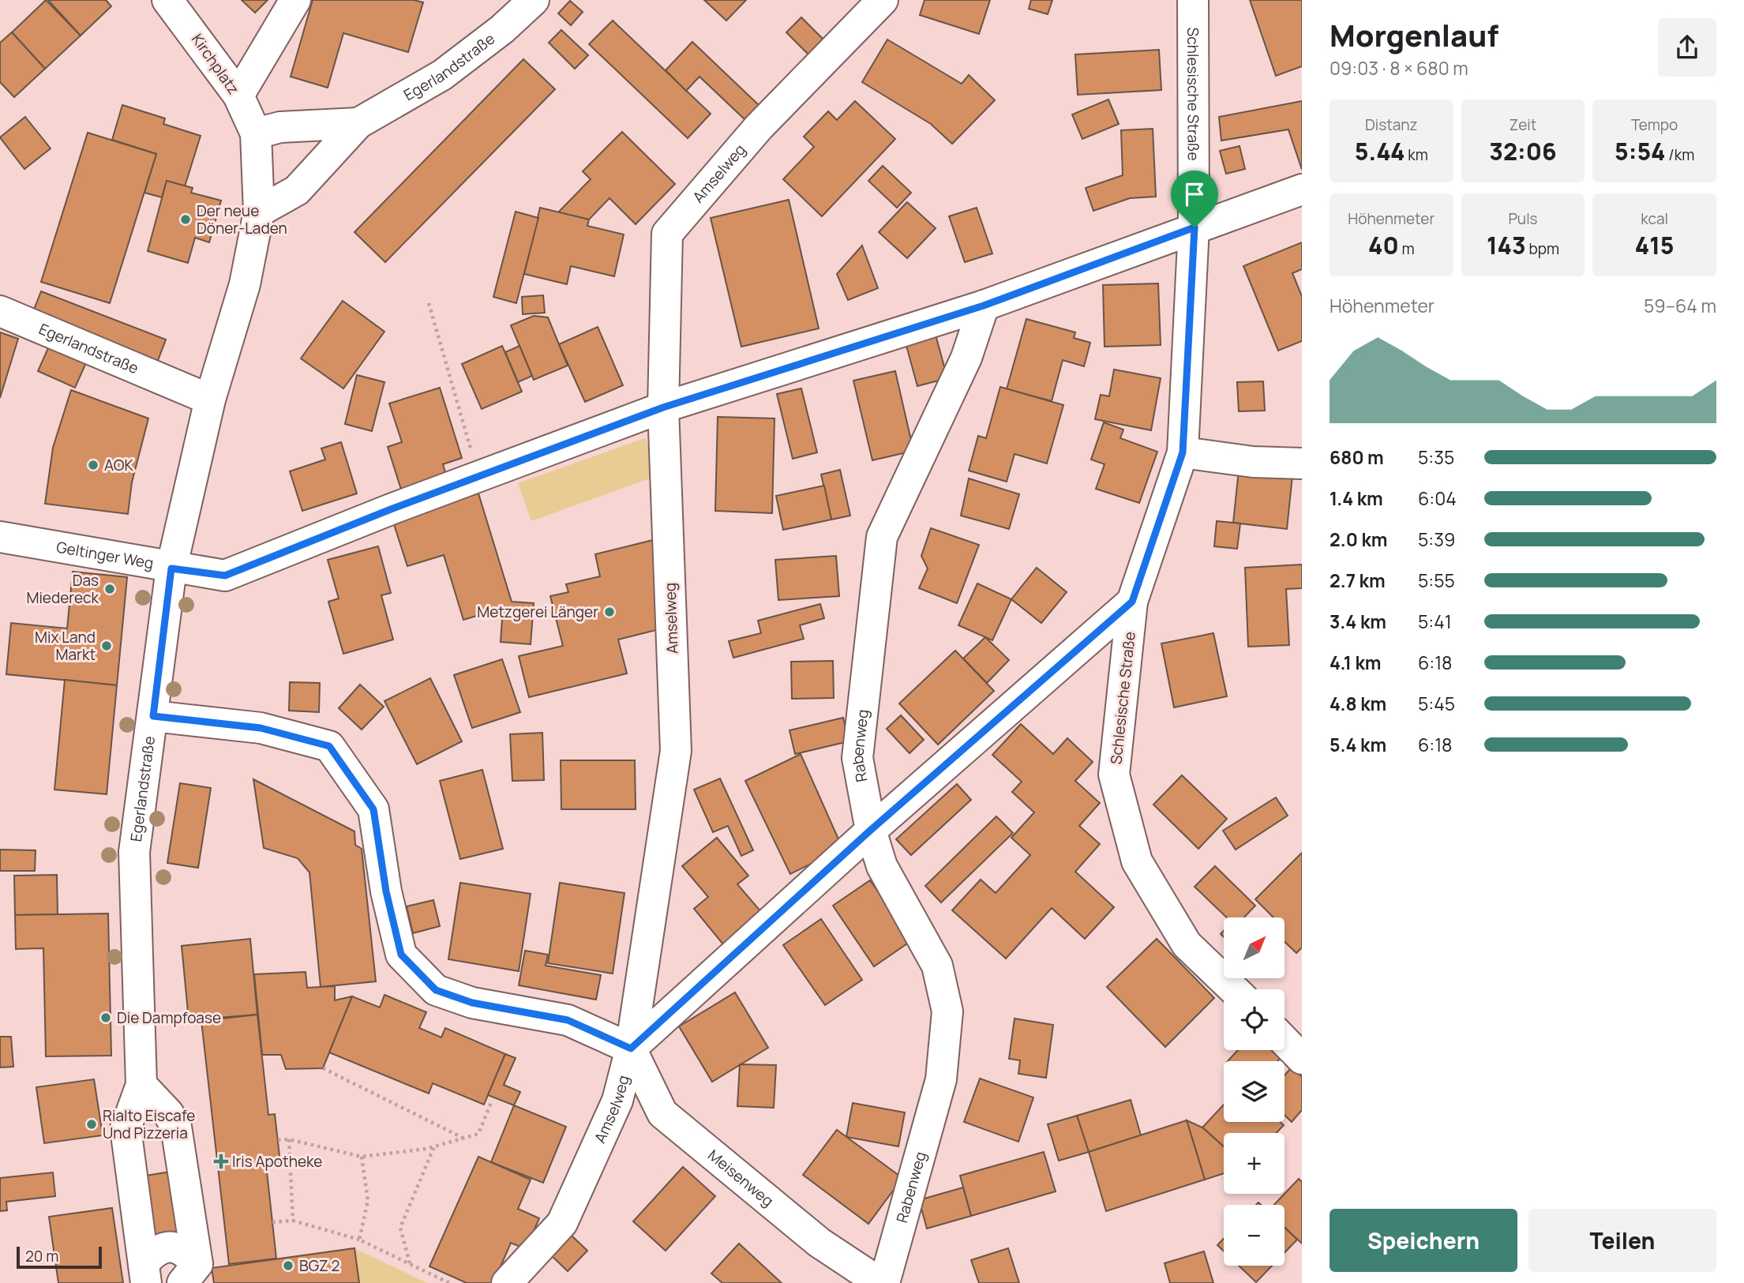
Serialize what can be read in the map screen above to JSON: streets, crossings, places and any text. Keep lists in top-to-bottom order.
{
  "streets": {
    "street": [
      "Kirchplatz",
      "Egerlandstraße",
      "Schlesische Straße",
      "Amselweg",
      "Geltinger Weg",
      "Rabenweg",
      "Meisenweg"
    ]
  },
  "crossings": [
    ["Kirchplatz", "Egerlandstraße"],
    ["Egerlandstraße", "Geltinger Weg"],
    ["Schlesische Straße", "Geltinger Weg"],
    ["Amselweg", "Geltinger Weg"],
    ["Amselweg", "Meisenweg"],
    ["Geltinger Weg", "Rabenweg"],
    ["Rabenweg", "Meisenweg"]
  ],
  "places": {
    "other": [
      "Der neue Döner-Laden",
      "AOK",
      "Das Miedereck",
      "Metzgerei Länger",
      "Mix Land Markt",
      "Die Dampfoase",
      "Rialto Eiscafe Und Pizzeria",
      "BGZ 2"
    ],
    "health": ["Iris Apotheke"]
  },
  "scale_bar": "20 m",
  "north": "top right",
  "page": {
    "heading": ["Morgenlauf", "09:03 · 8 × 680 m"],
    "stats": [
      ["Distanz", "5.44 km"],
      ["Zeit", "32:06"],
      ["Tempo", "5:54 /km"],
      ["Höhenmeter", "40 m"],
      ["Puls", "143 bpm"],
      ["kcal", "415"]
    ],
    "chart": ["Höhenmeter", "59–64 m"],
    "list": [
      {
        "name": "680 m",
        "note": "5:35"
      },
      {
        "name": "1.4 km",
        "note": "6:04"
      },
      {
        "name": "2.0 km",
        "note": "5:39"
      },
      {
        "name": "2.7 km",
        "note": "5:55"
      },
      {
        "name": "3.4 km",
        "note": "5:41"
      },
      {
        "name": "4.1 km",
        "note": "6:18"
      },
      {
        "name": "4.8 km",
        "note": "5:45"
      },
      {
        "name": "5.4 km",
        "note": "6:18"
      }
    ],
    "map_buttons": ["+", "−"],
    "buttons": ["Speichern", "Teilen"],
    "scale": "20 m"
  }
}
